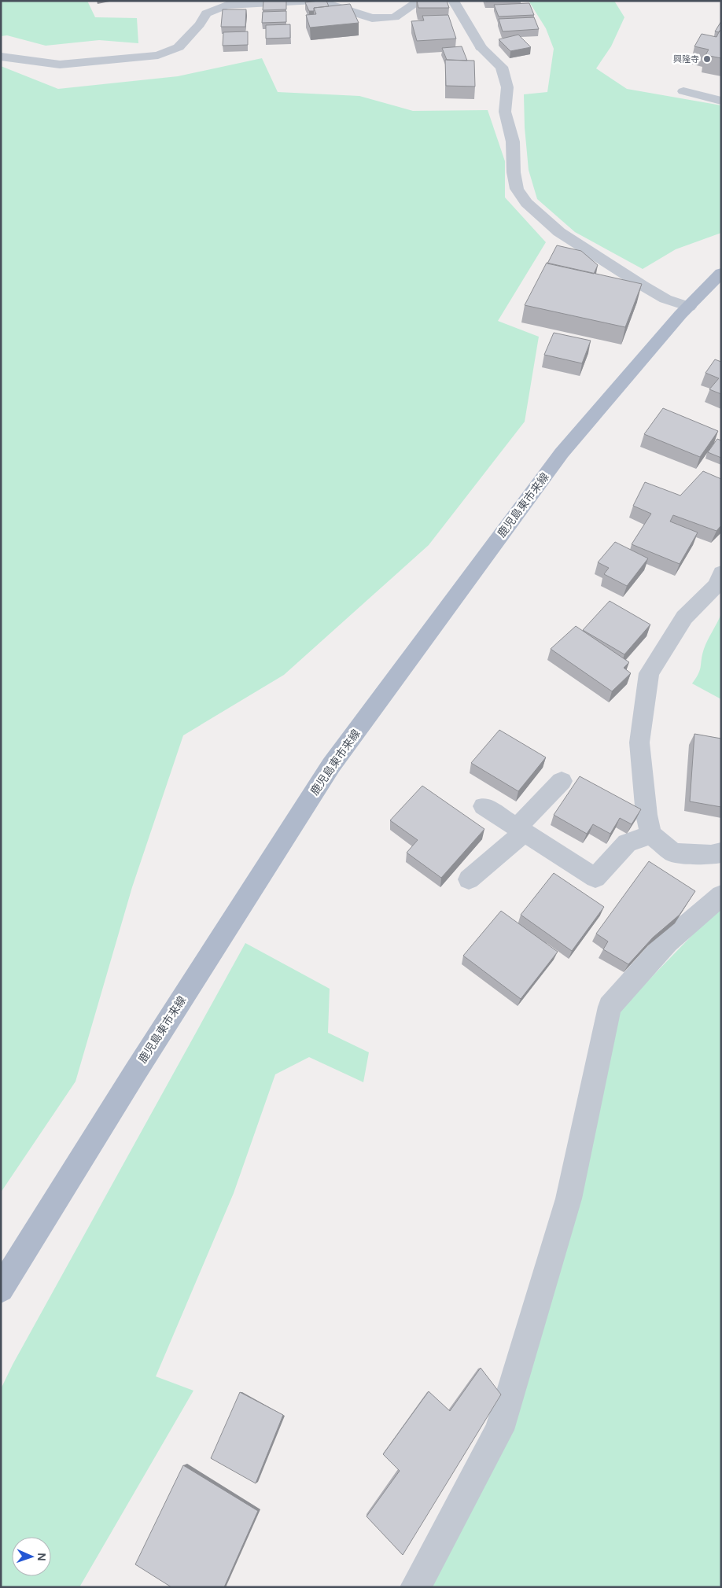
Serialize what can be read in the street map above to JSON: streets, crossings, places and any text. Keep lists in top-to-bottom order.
{
  "streets": {
    "main road": ["鹿児島東市来線"]
  },
  "places": ["興隆寺"],
  "north": "right"
}
